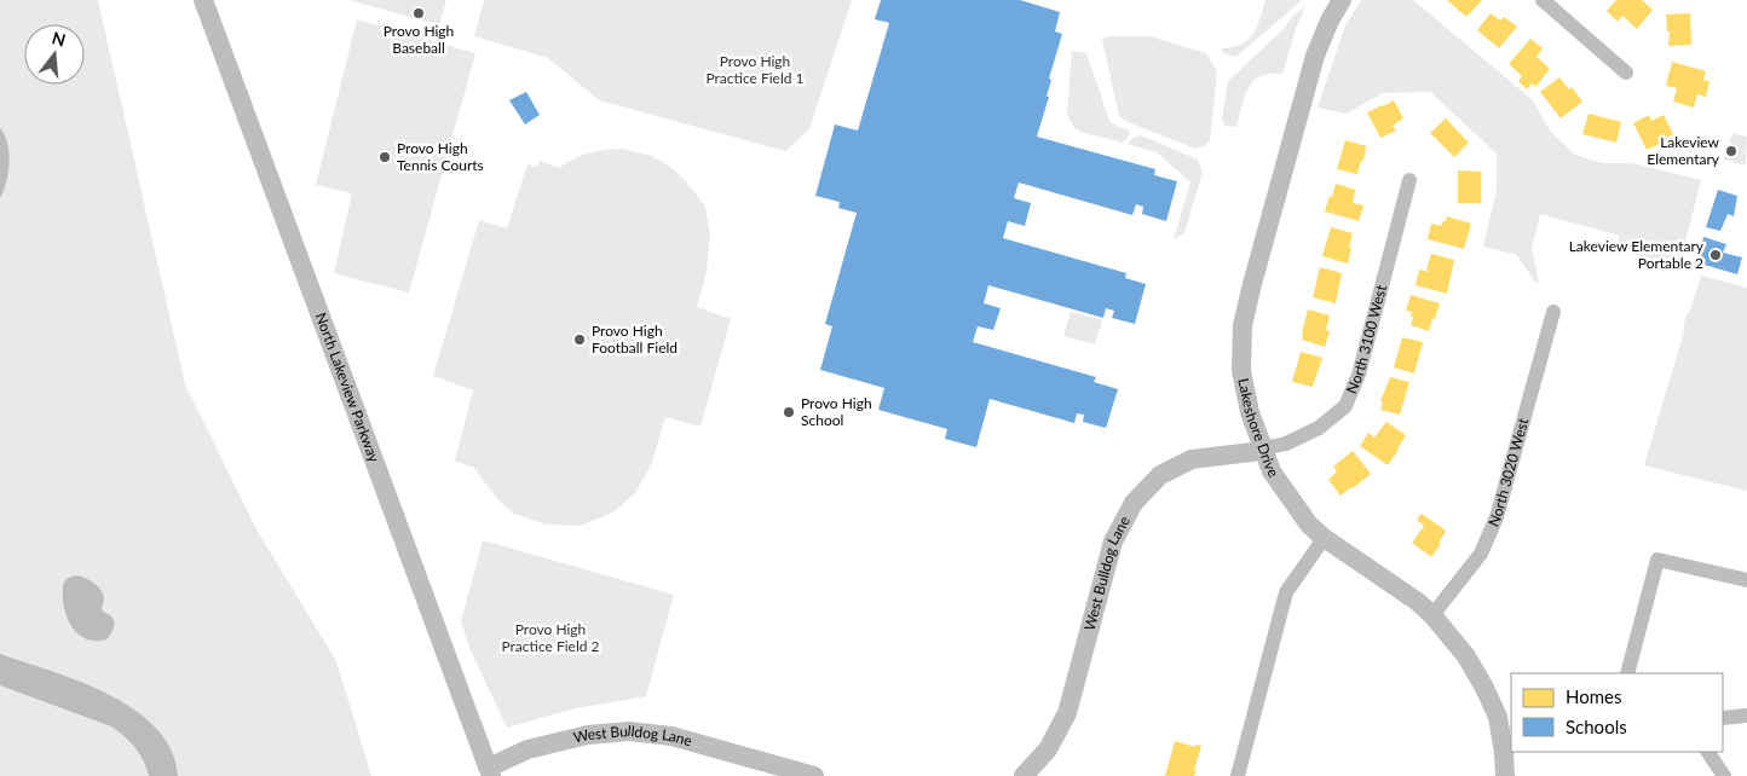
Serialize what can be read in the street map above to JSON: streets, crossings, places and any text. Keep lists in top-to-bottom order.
{
  "streets": {
    "street": [
      "North 3100 West",
      "North Lakeview Parkway",
      "Lakeshore Drive",
      "North 3020 West",
      "West Bulldog Lane"
    ]
  },
  "crossings": [
    ["North 3100 West", "Lakeshore Drive"],
    ["North 3100 West", "West Bulldog Lane"],
    ["North Lakeview Parkway", "West Bulldog Lane"],
    ["Lakeshore Drive", "North 3020 West"],
    ["Lakeshore Drive", "West Bulldog Lane"]
  ],
  "parks": ["Provo High Practice Field 1", "Provo High Practice Field 2"],
  "places": [
    "Provo High Baseball",
    "Lakeview Elementary",
    "Provo High Tennis Courts",
    "Lakeview Elementary Portable 2",
    "Provo High Football Field",
    "Provo High School"
  ],
  "legend": ["Homes", "Schools"],
  "north": "top"
}
